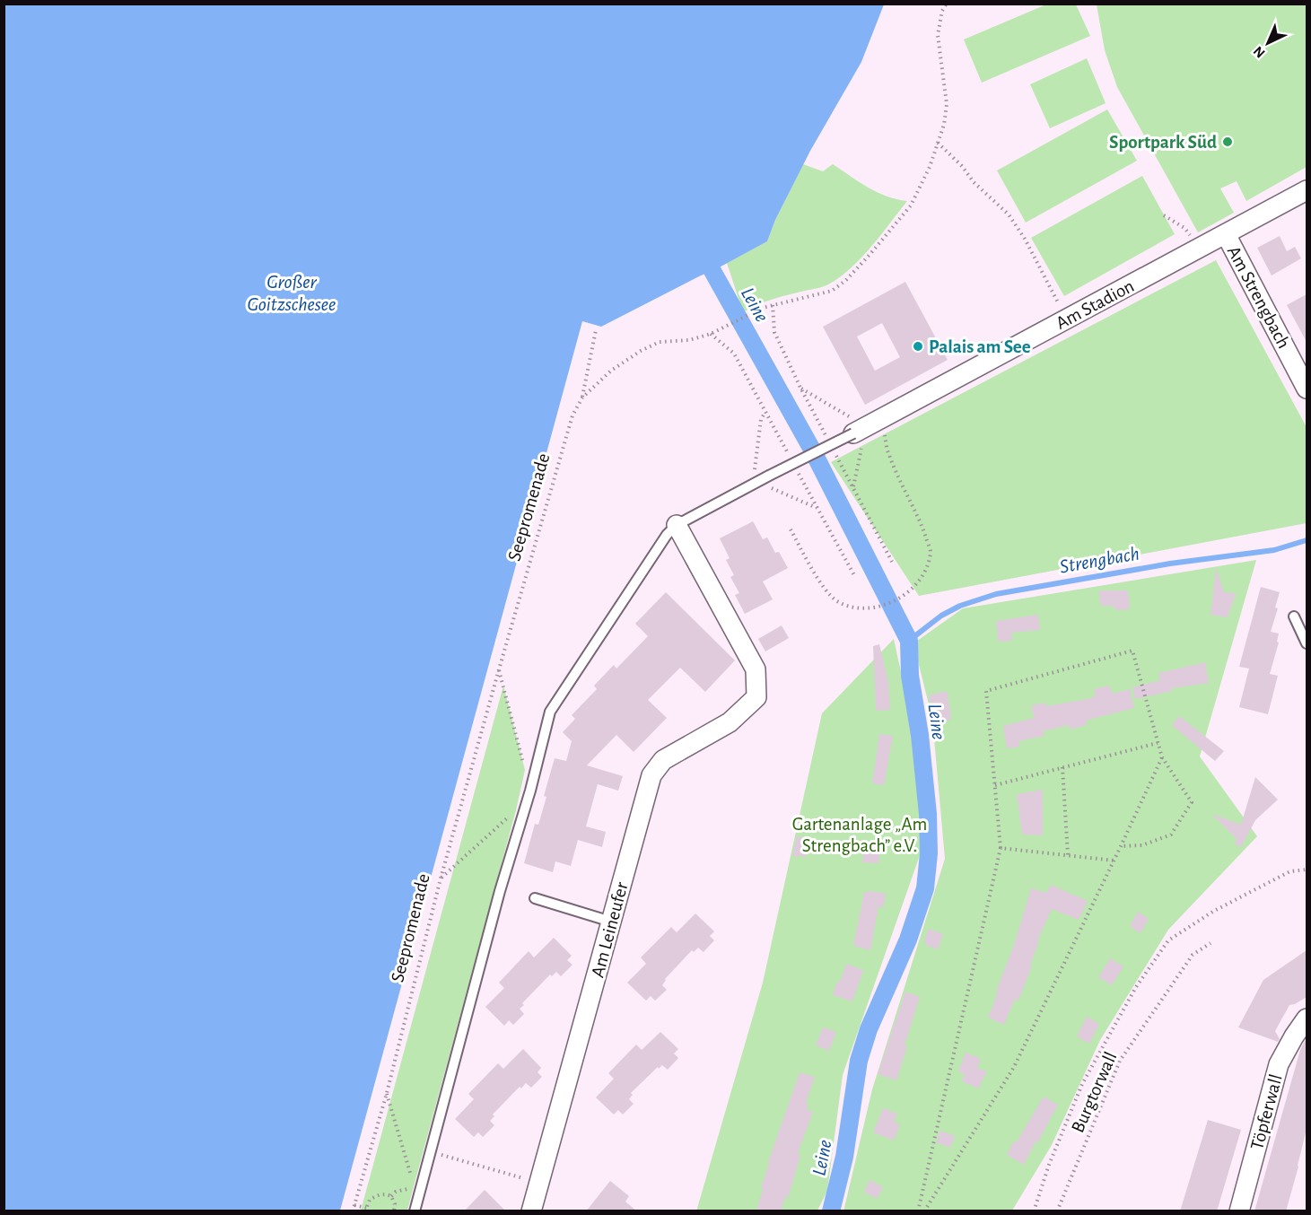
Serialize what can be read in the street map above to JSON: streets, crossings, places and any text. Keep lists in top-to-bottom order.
{
  "streets": {
    "street": [
      "Am Strengbach",
      "Am Stadion",
      "Am Leineufer",
      "Töpferwall"
    ],
    "path": ["Seepromenade", "Burgtorwall"]
  },
  "crossings": [
    ["Am Strengbach", "Am Stadion"]
  ],
  "water": ["Großer Goitzschesee", "Leine", "Strengbach"],
  "parks": ["Gartenanlage „Am Strengbach” e.V."],
  "places": ["Sportpark Süd", "Palais am See"],
  "north": "bottom left"
}
